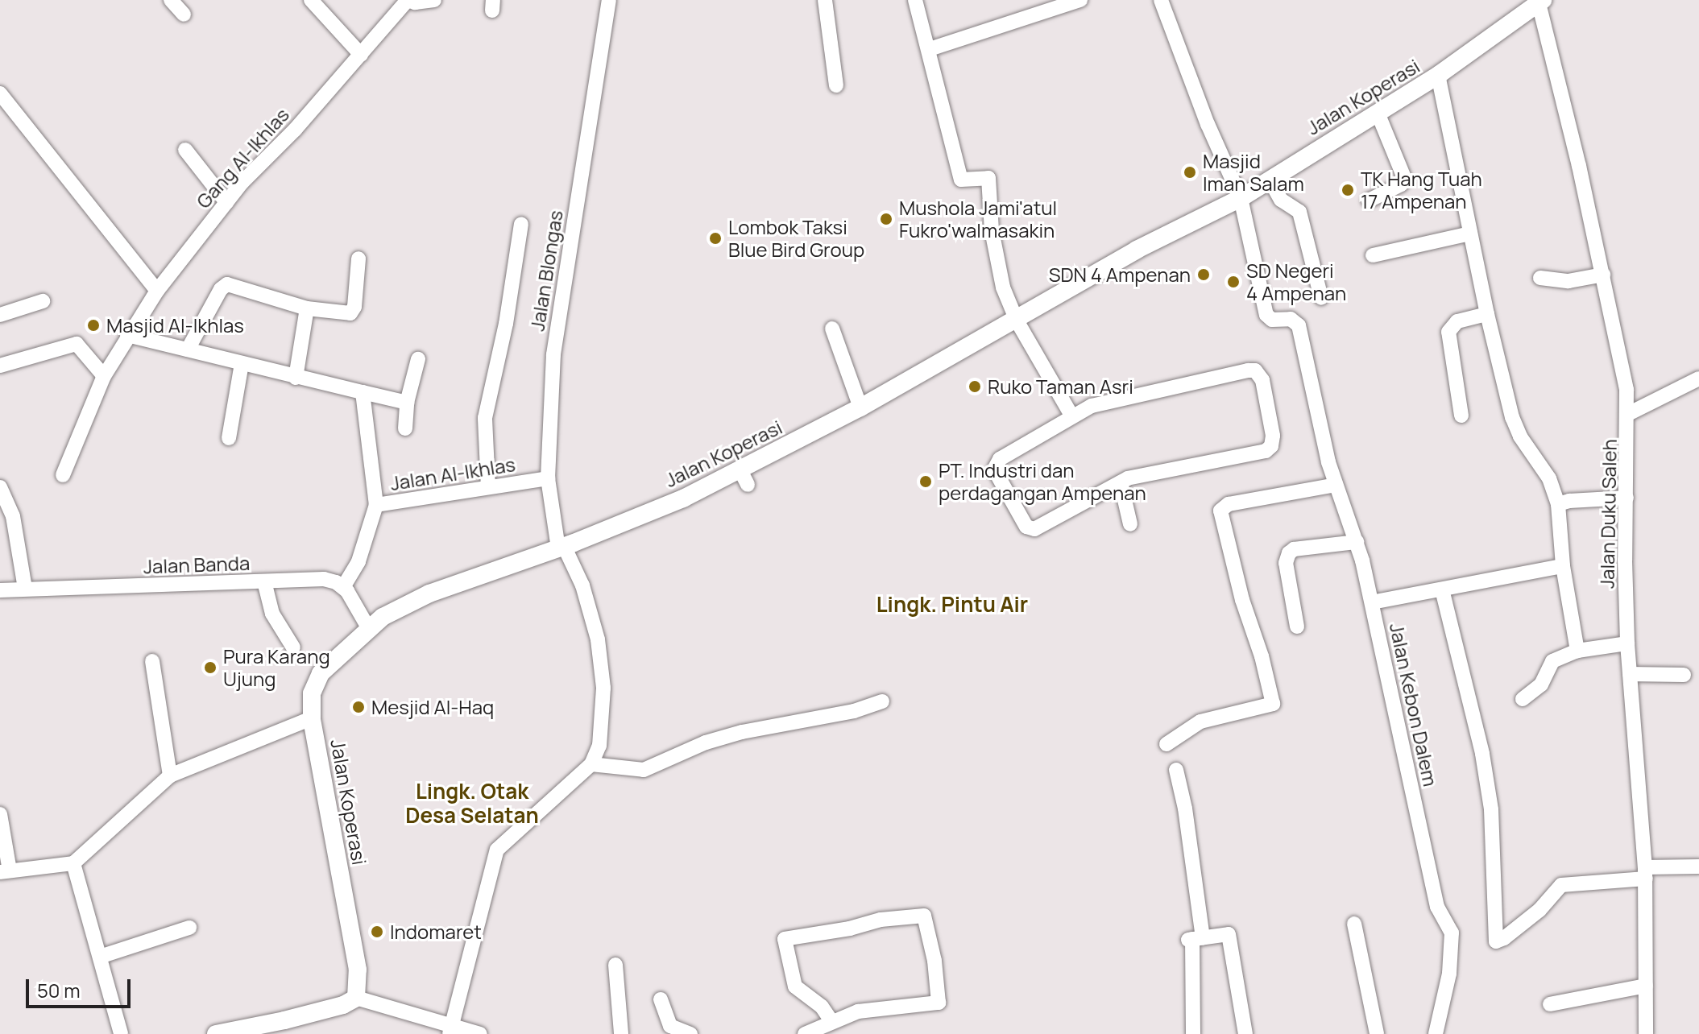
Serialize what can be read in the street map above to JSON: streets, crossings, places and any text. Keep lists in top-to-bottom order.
{
  "streets": {
    "street": [
      "Jalan Koperasi",
      "Gang Al-Ikhlas",
      "Jalan Blongas",
      "Jalan Al-Ikhlas",
      "Jalan Duku Saleh",
      "Jalan Banda",
      "Jalan Kebon Dalem"
    ]
  },
  "crossings": [
    ["Jalan Koperasi", "Jalan Blongas"],
    ["Jalan Koperasi", "Jalan Duku Saleh"],
    ["Jalan Koperasi", "Jalan Kebon Dalem"],
    ["Jalan Blongas", "Jalan Al-Ikhlas"],
    ["Jalan Al-Ikhlas", "Jalan Banda"]
  ],
  "districts": ["Lingk. Pintu Air", "Lingk. Otak Desa Selatan"],
  "places": [
    "Masjid Iman Salam",
    "TK Hang Tuah 17 Ampenan",
    "Mushola Jami'atul Fukro'walmasakin",
    "Lombok Taksi Blue Bird Group",
    "SDN 4 Ampenan",
    "SD Negeri 4 Ampenan",
    "Masjid Al-Ikhlas",
    "Ruko Taman Asri",
    "PT. Industri dan perdagangan Ampenan",
    "Pura Karang Ujung",
    "Mesjid Al-Haq",
    "Indomaret"
  ],
  "scale_bar": "50 m"
}
